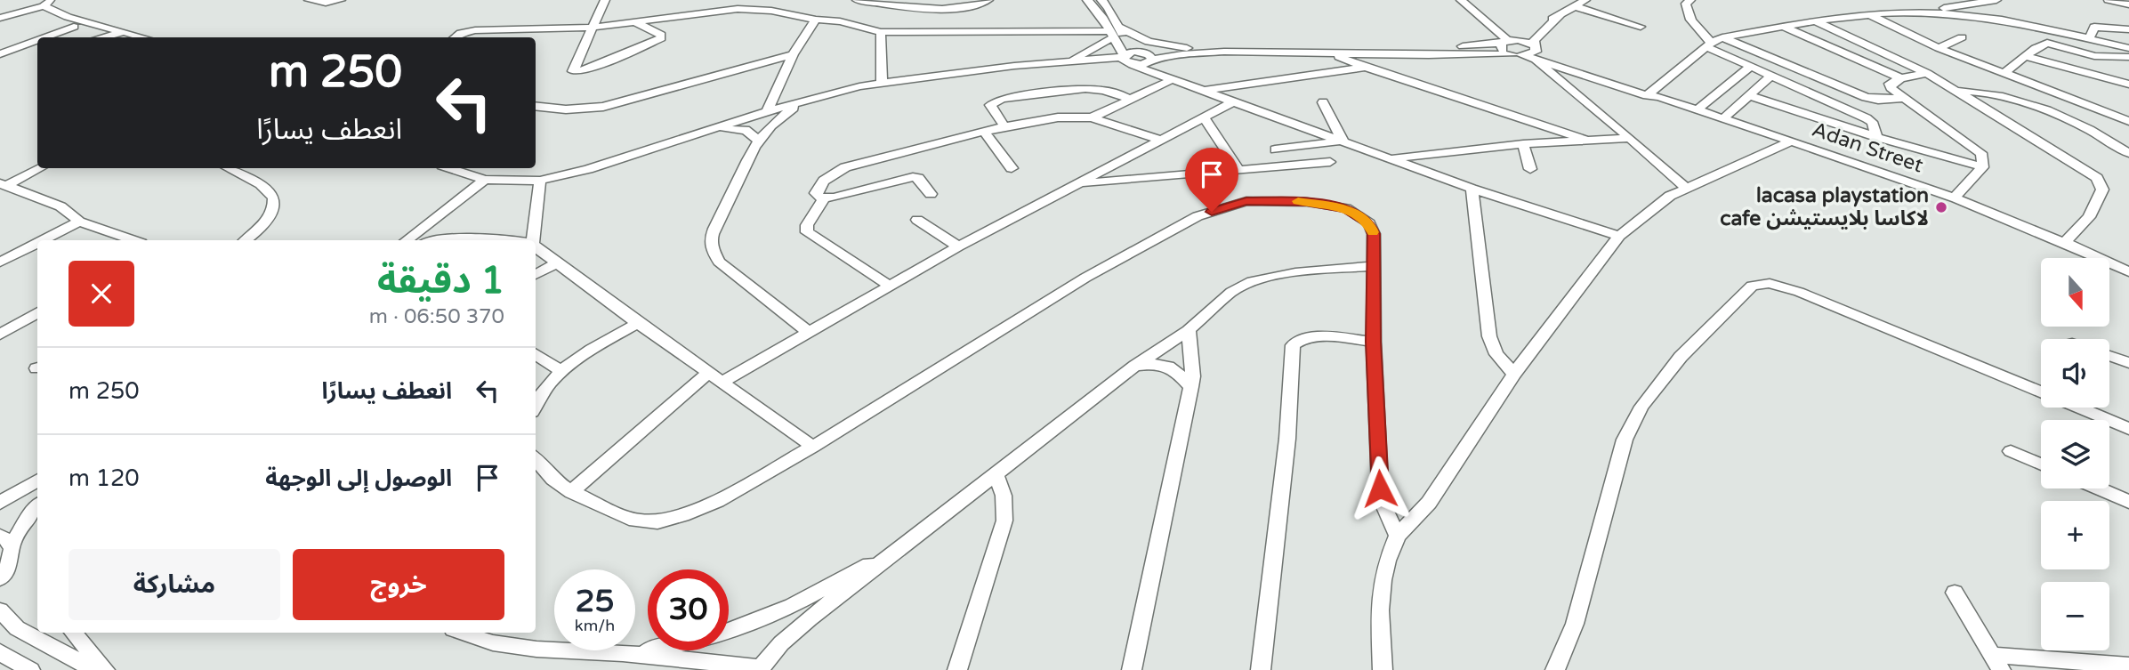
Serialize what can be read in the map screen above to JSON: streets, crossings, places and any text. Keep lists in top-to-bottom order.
{
  "streets": {
    "street": ["Adan Street"]
  },
  "places": ["lacasa playstation cafe لاكاسا بلايستيشن"],
  "north": "bottom",
  "page": {
    "turn": ["250 m", "انعطف يسارًا"],
    "heading": ["1 دقيقة", "370 m · 06:50"],
    "map_buttons": ["+", "−"],
    "list": [
      {
        "name": "انعطف يسارًا",
        "value": "250 m"
      },
      {
        "name": "الوصول إلى الوجهة",
        "value": "120 m"
      }
    ],
    "buttons": ["خروج", "مشاركة"],
    "speed": "25 km/h",
    "limit": "30"
  }
}
